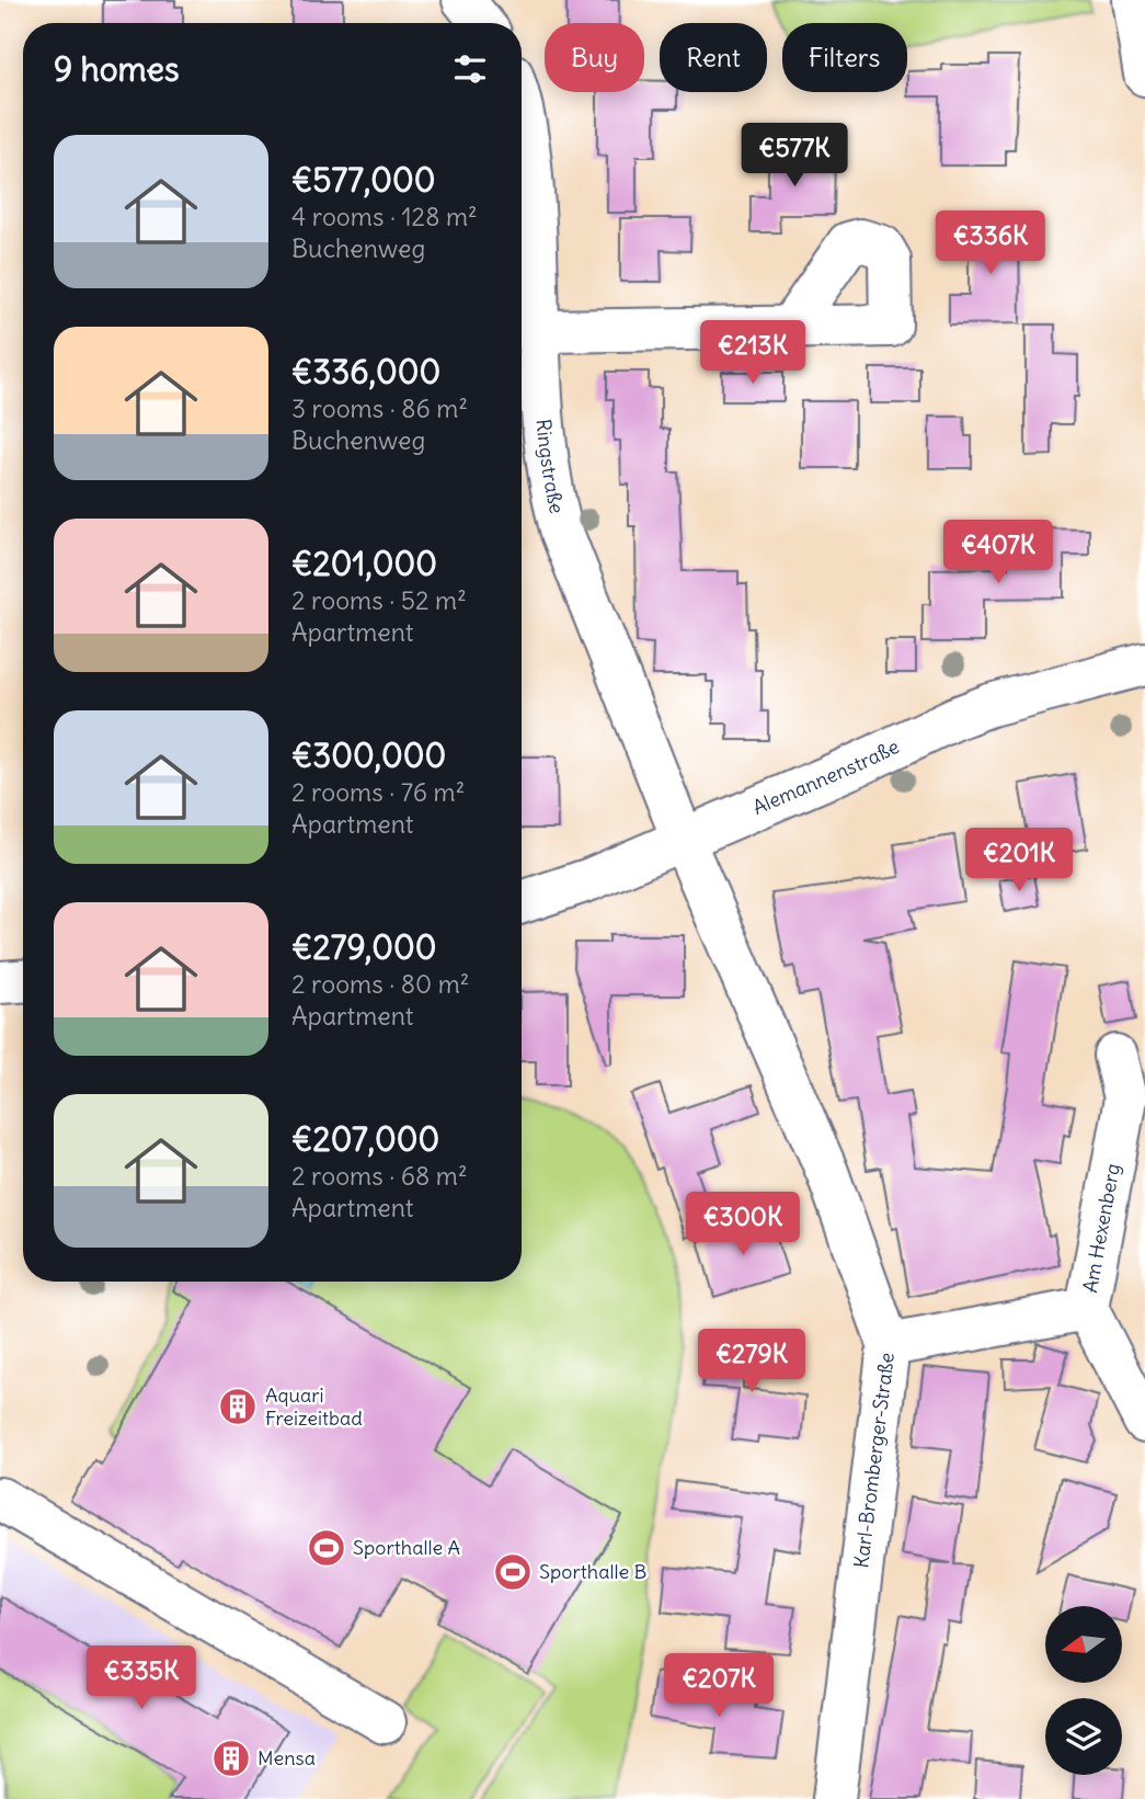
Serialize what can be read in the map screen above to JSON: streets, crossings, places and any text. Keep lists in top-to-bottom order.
{
  "streets": {
    "street": [
      "Ringstraße",
      "Alemannenstraße",
      "Am Hexenberg",
      "Karl-Bromberger-Straße"
    ]
  },
  "crossings": [
    ["Ringstraße", "Alemannenstraße"],
    ["Ringstraße", "Karl-Bromberger-Straße"],
    ["Alemannenstraße", "Karl-Bromberger-Straße"],
    ["Am Hexenberg", "Karl-Bromberger-Straße"]
  ],
  "places": {
    "building": ["Aquari Freizeitbad", "Mensa"],
    "sports": ["Sporthalle A", "Sporthalle B"]
  },
  "north": "left",
  "page": {
    "chip": ["Buy", "Rent", "Filters"],
    "heading": "9 homes",
    "list": [
      {
        "name": "€577,000",
        "note": "4 rooms · 128 m² · Buchenweg"
      },
      {
        "name": "€336,000",
        "note": "3 rooms · 86 m² · Buchenweg"
      },
      {
        "name": "€201,000",
        "note": "2 rooms · 52 m² · Apartment"
      },
      {
        "name": "€300,000",
        "note": "2 rooms · 76 m² · Apartment"
      },
      {
        "name": "€279,000",
        "note": "2 rooms · 80 m² · Apartment"
      },
      {
        "name": "€207,000",
        "note": "2 rooms · 68 m² · Apartment"
      }
    ],
    "price": [
      "€577K",
      "€336K",
      "€213K",
      "€407K",
      "€201K",
      "€300K",
      "€279K",
      "€335K",
      "€207K"
    ]
  }
}
